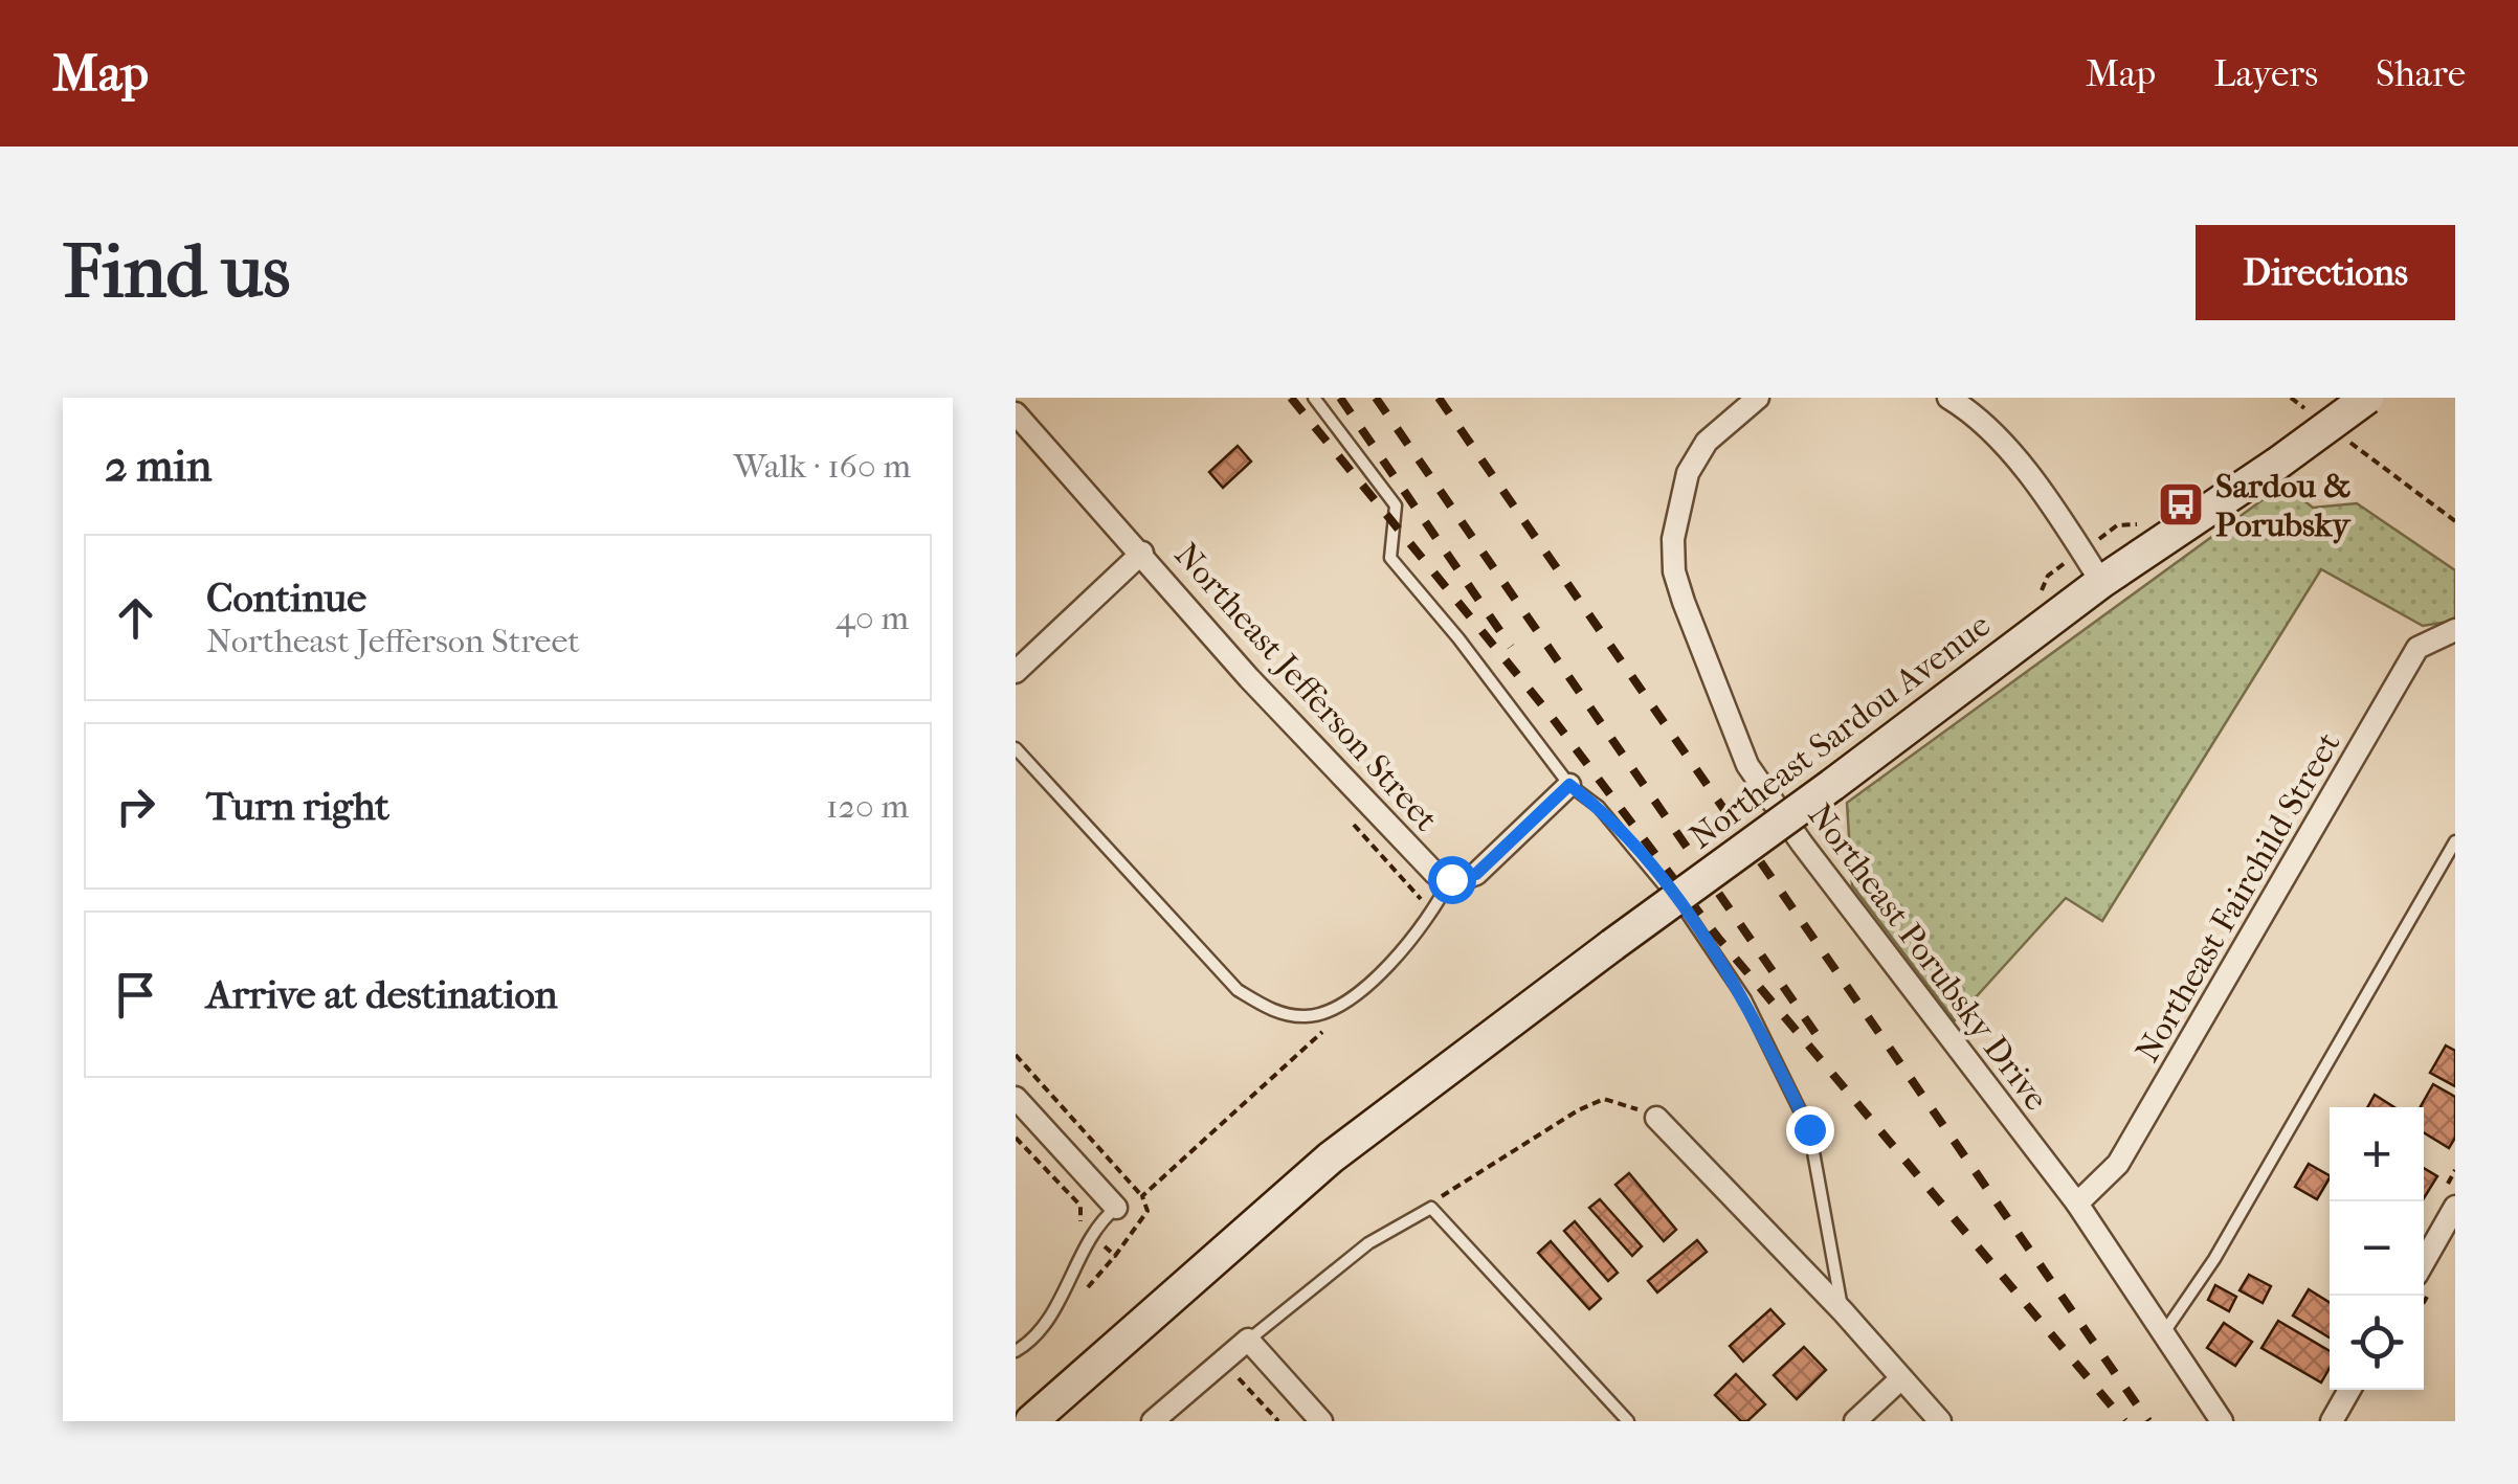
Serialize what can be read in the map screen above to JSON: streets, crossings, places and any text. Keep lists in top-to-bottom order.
{
  "streets": {
    "main road": ["Northeast Sardou Avenue"],
    "street": ["Northeast Jefferson Street", "Northeast Fairchild Street", "Northeast Porubsky Drive"]
  },
  "crossings": [
    ["Northeast Fairchild Street", "Northeast Porubsky Drive"]
  ],
  "places": {
    "bus stop": ["Sardou & Porubsky"]
  },
  "page": {
    "header": "Map",
    "nav": ["Map", "Layers", "Share"],
    "buttons": "Directions",
    "title": "Find us",
    "heading": ["2 min", "Walk · 160 m"],
    "list": [
      ["Continue", "Northeast Jefferson Street", "40 m"],
      ["Turn right", "120 m"],
      "Arrive at destination"
    ],
    "map_buttons": ["+", "−"]
  }
}
